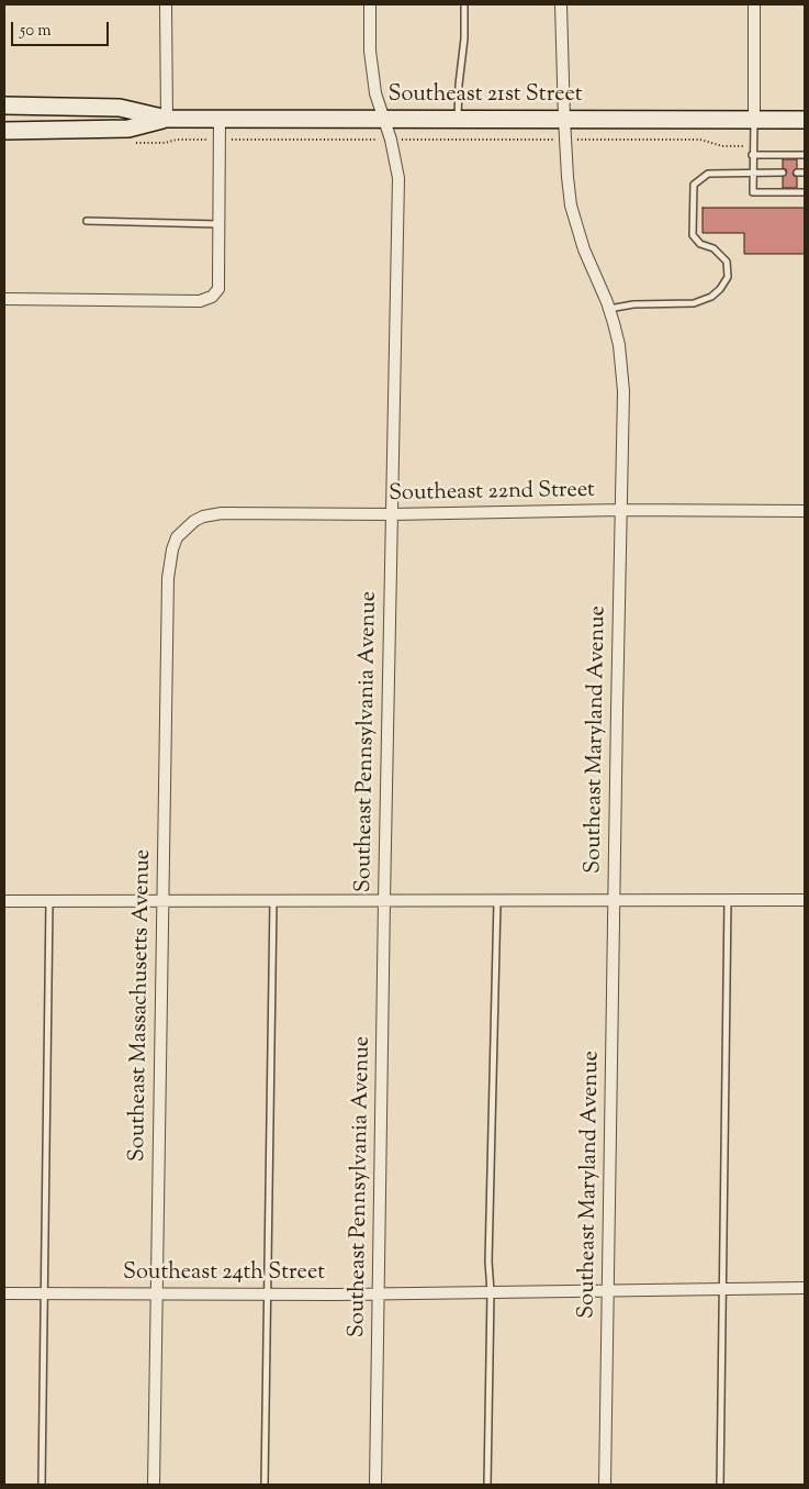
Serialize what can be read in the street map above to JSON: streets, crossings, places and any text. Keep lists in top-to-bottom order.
{
  "streets": {
    "main road": ["Southeast 21st Street"],
    "street": [
      "Southeast 22nd Street",
      "Southeast Maryland Avenue",
      "Southeast Pennsylvania Avenue",
      "Southeast Massachusetts Avenue",
      "Southeast 24th Street"
    ]
  },
  "crossings": [
    ["Southeast 21st Street", "Southeast Maryland Avenue"],
    ["Southeast 21st Street", "Southeast Pennsylvania Avenue"],
    ["Southeast 22nd Street", "Southeast Maryland Avenue"],
    ["Southeast 22nd Street", "Southeast Pennsylvania Avenue"],
    ["Southeast 22nd Street", "Southeast Massachusetts Avenue"],
    ["Southeast Maryland Avenue", "Southeast 24th Street"],
    ["Southeast Pennsylvania Avenue", "Southeast 24th Street"],
    ["Southeast Massachusetts Avenue", "Southeast 24th Street"]
  ],
  "scale_bar": "50 m"
}
